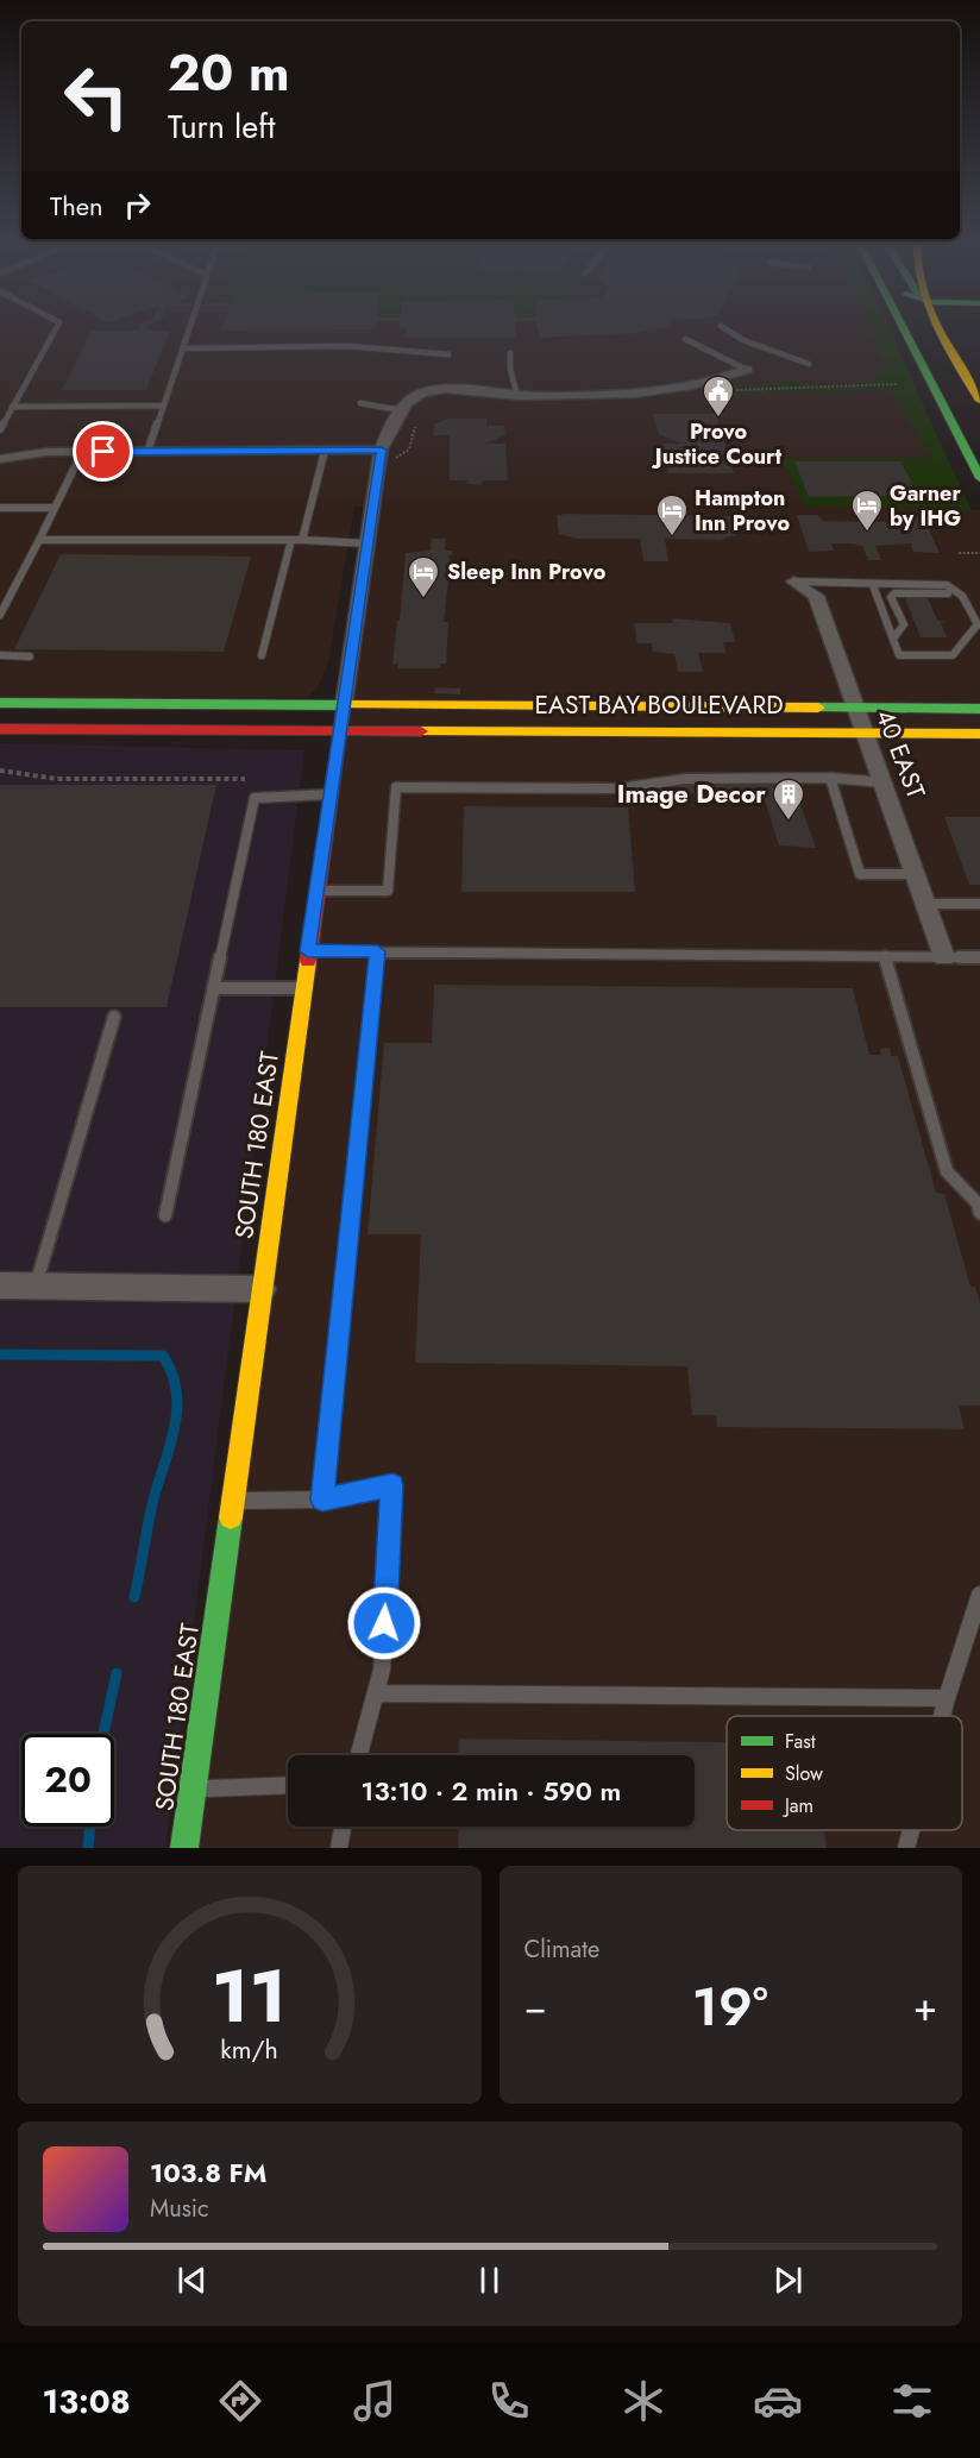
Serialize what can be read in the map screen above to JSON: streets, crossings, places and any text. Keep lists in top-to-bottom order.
{
  "streets": {
    "main road": ["EAST BAY BOULEVARD", "SOUTH 180 EAST"],
    "street": ["40 EAST"]
  },
  "crossings": [
    ["EAST BAY BOULEVARD", "40 EAST"],
    ["EAST BAY BOULEVARD", "SOUTH 180 EAST"]
  ],
  "places": {
    "public building": ["Provo Justice Court"],
    "hotel": ["Garner by IHG", "Hampton Inn Provo", "Sleep Inn Provo"],
    "building": ["Image Decor"]
  },
  "legend": ["Fast", "Slow", "Jam"],
  "page": {
    "turn": ["20 m", "Turn left"],
    "then": "Then",
    "limit": "20",
    "trip": "13:10 · 2 min · 590 m",
    "tile": "Climate",
    "heat": ["−", "19°", "+"],
    "song": ["103.8 FM", "Music"],
    "tabs": "13:08",
    "gauge": ["11", "km/h"]
  }
}
